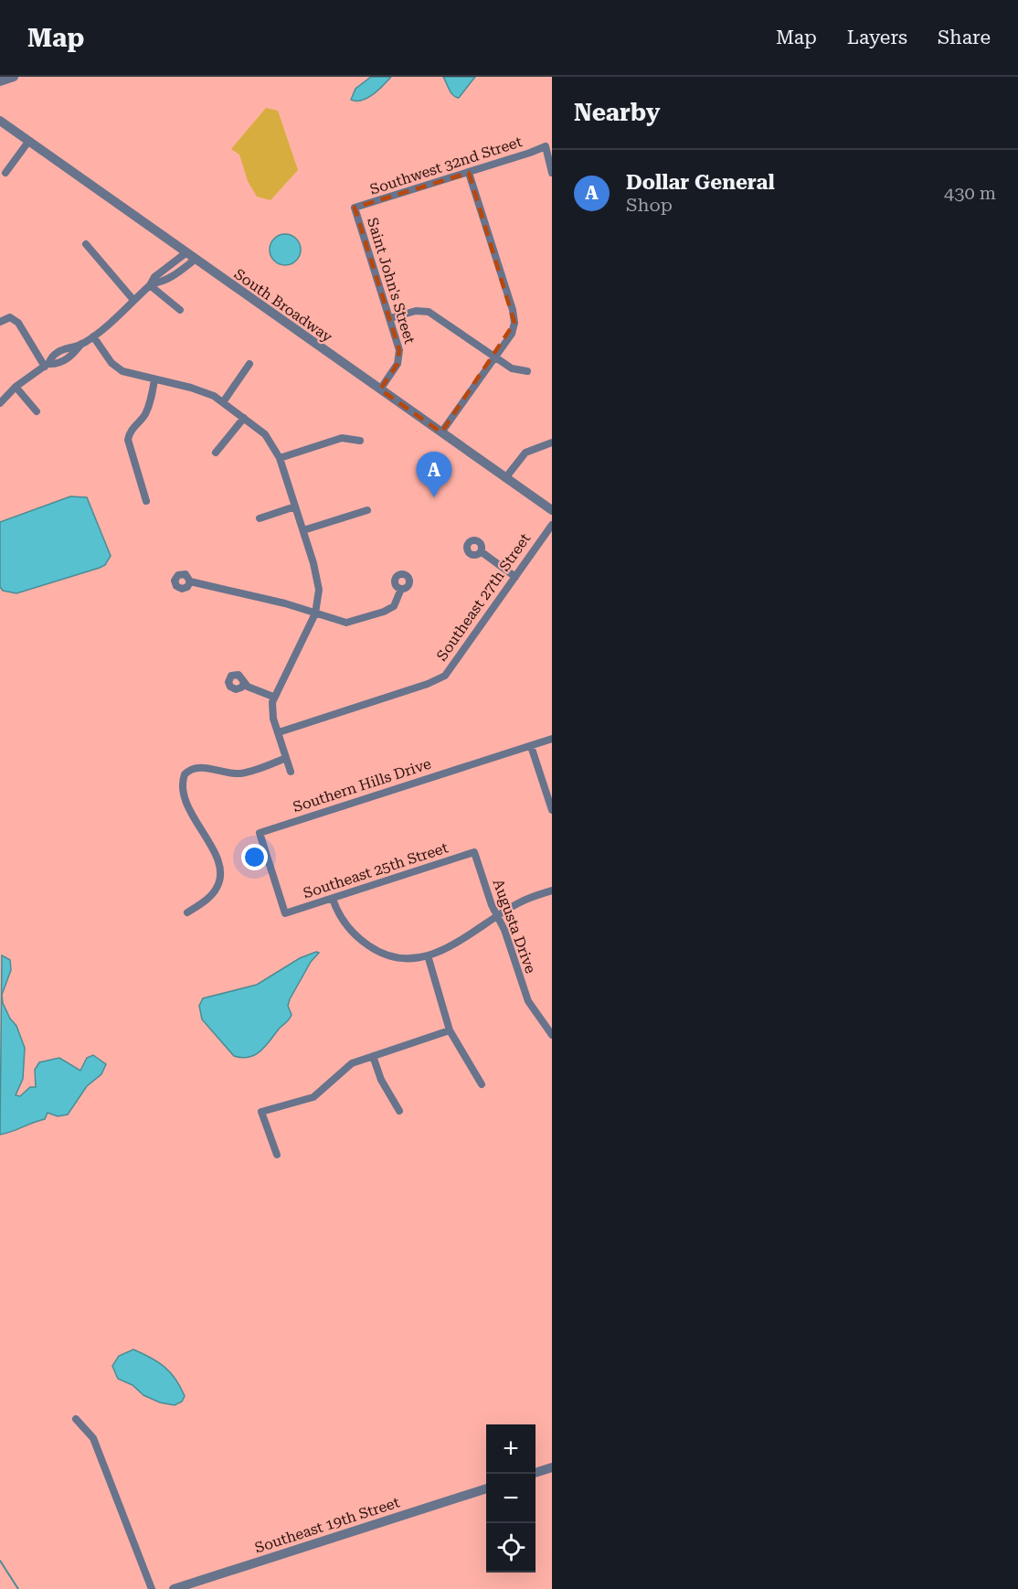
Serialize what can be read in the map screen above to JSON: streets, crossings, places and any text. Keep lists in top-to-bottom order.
{
  "streets": {
    "street": [
      "Southwest 32nd Street",
      "Saint John's Street",
      "South Broadway",
      "Southeast 27th Street",
      "Southern Hills Drive",
      "Southeast 25th Street",
      "Augusta Drive",
      "Southeast 19th Street"
    ]
  },
  "crossings": [
    ["Southwest 32nd Street", "Saint John's Street"],
    ["Saint John's Street", "South Broadway"],
    ["Southern Hills Drive", "Southeast 25th Street"],
    ["Southeast 25th Street", "Augusta Drive"]
  ],
  "page": {
    "header": "Map",
    "nav": ["Map", "Layers", "Share"],
    "heading": "Nearby",
    "list": [
      {
        "mark": "A",
        "name": "Dollar General",
        "note": "Shop",
        "value": "430 m"
      }
    ],
    "pins": "A",
    "map_buttons": ["+", "−"]
  }
}
